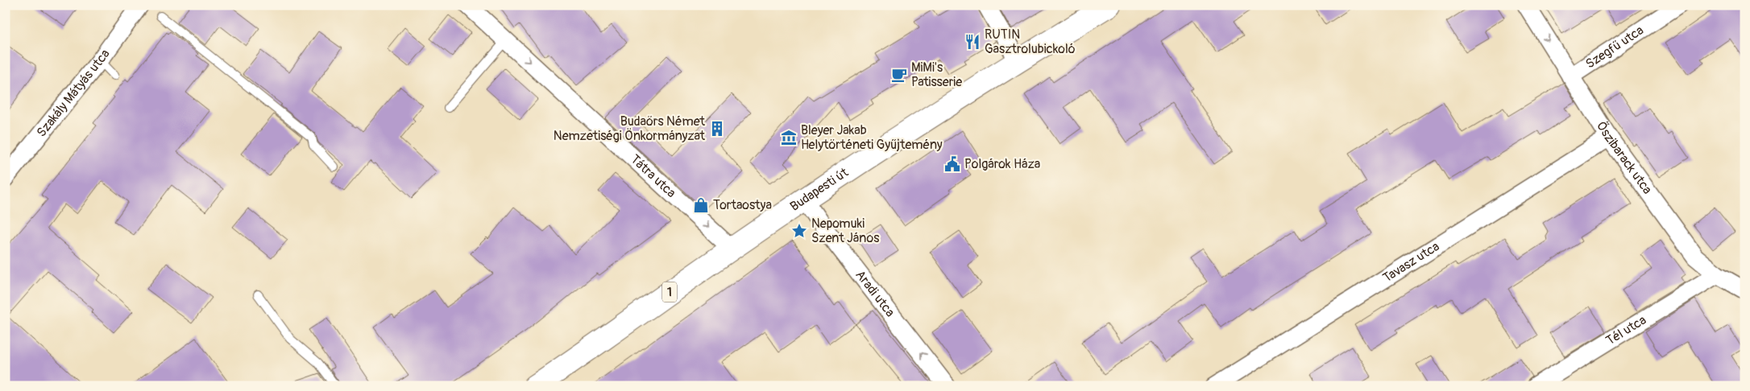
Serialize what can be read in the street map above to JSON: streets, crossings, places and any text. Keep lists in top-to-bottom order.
{
  "streets": {
    "main road": ["Budapesti út", "1"],
    "street": [
      "Szegfű utca",
      "Szakály Mátyás utca",
      "Őszibarack utca",
      "Tátra utca",
      "Tavasz utca",
      "Aradi utca",
      "Tél utca"
    ]
  },
  "crossings": [
    ["Szegfű utca", "Őszibarack utca"],
    ["Őszibarack utca", "Tavasz utca"],
    ["Őszibarack utca", "Tél utca"],
    ["Tátra utca", "Budapesti út"],
    ["Budapesti út", "Aradi utca"]
  ],
  "one_way": ["Tátra utca", "Aradi utca"],
  "places": {
    "restaurant": ["RUTIN Gasztrolubickoló"],
    "cafe": ["MiMi's Patisserie"],
    "building": ["Budaörs Német Nemzetiségi Önkormányzat"],
    "museum": ["Bleyer Jakab Helytörténeti Gyűjtemény"],
    "public building": ["Polgárok Háza"],
    "shop": ["Tortaostya"],
    "place": ["Nepomuki Szent János"]
  }
}
